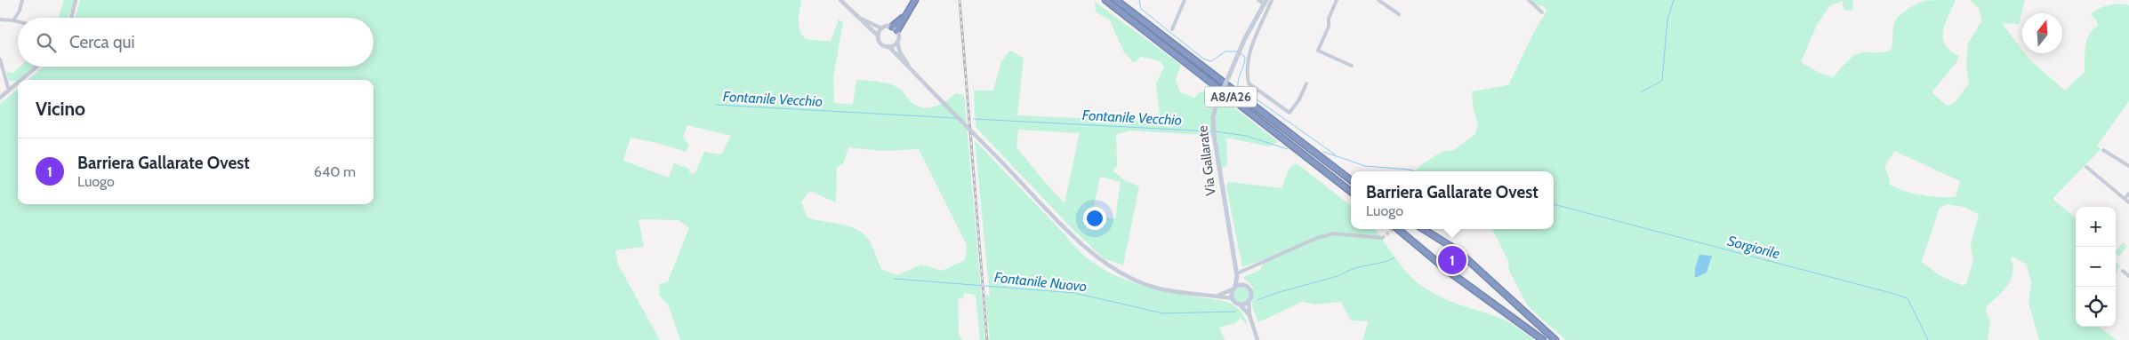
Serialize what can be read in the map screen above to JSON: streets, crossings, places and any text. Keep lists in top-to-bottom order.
{
  "streets": {
    "highway": ["A8/A26"],
    "main road": ["Via Gallarate"]
  },
  "water": ["Fontanile Vecchio", "Sorgiorile", "Fontanile Nuovo"],
  "north": "top",
  "page": {
    "search": "Cerca qui",
    "heading": "Vicino",
    "list": [
      {
        "mark": "1",
        "name": "Barriera Gallarate Ovest",
        "note": "Luogo",
        "value": "640 m"
      }
    ],
    "popup": ["Barriera Gallarate Ovest", "Luogo"],
    "map_buttons": ["+", "−"],
    "pins": "1"
  }
}
